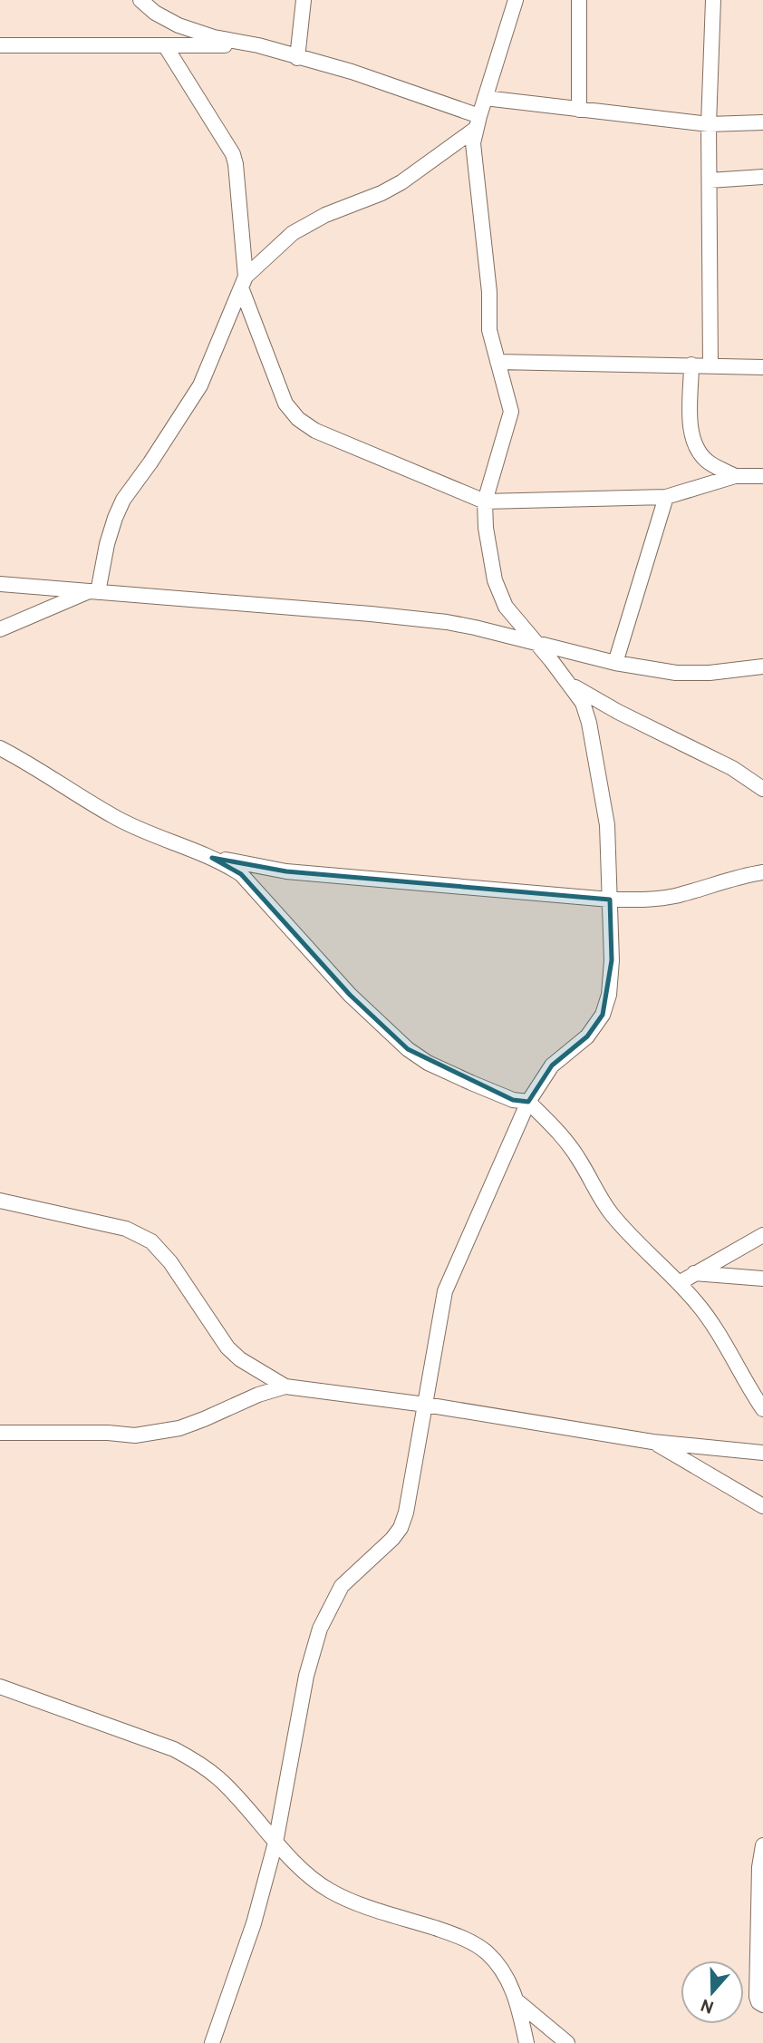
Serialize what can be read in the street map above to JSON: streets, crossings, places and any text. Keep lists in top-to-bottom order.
{
  "north": "bottom"
}
